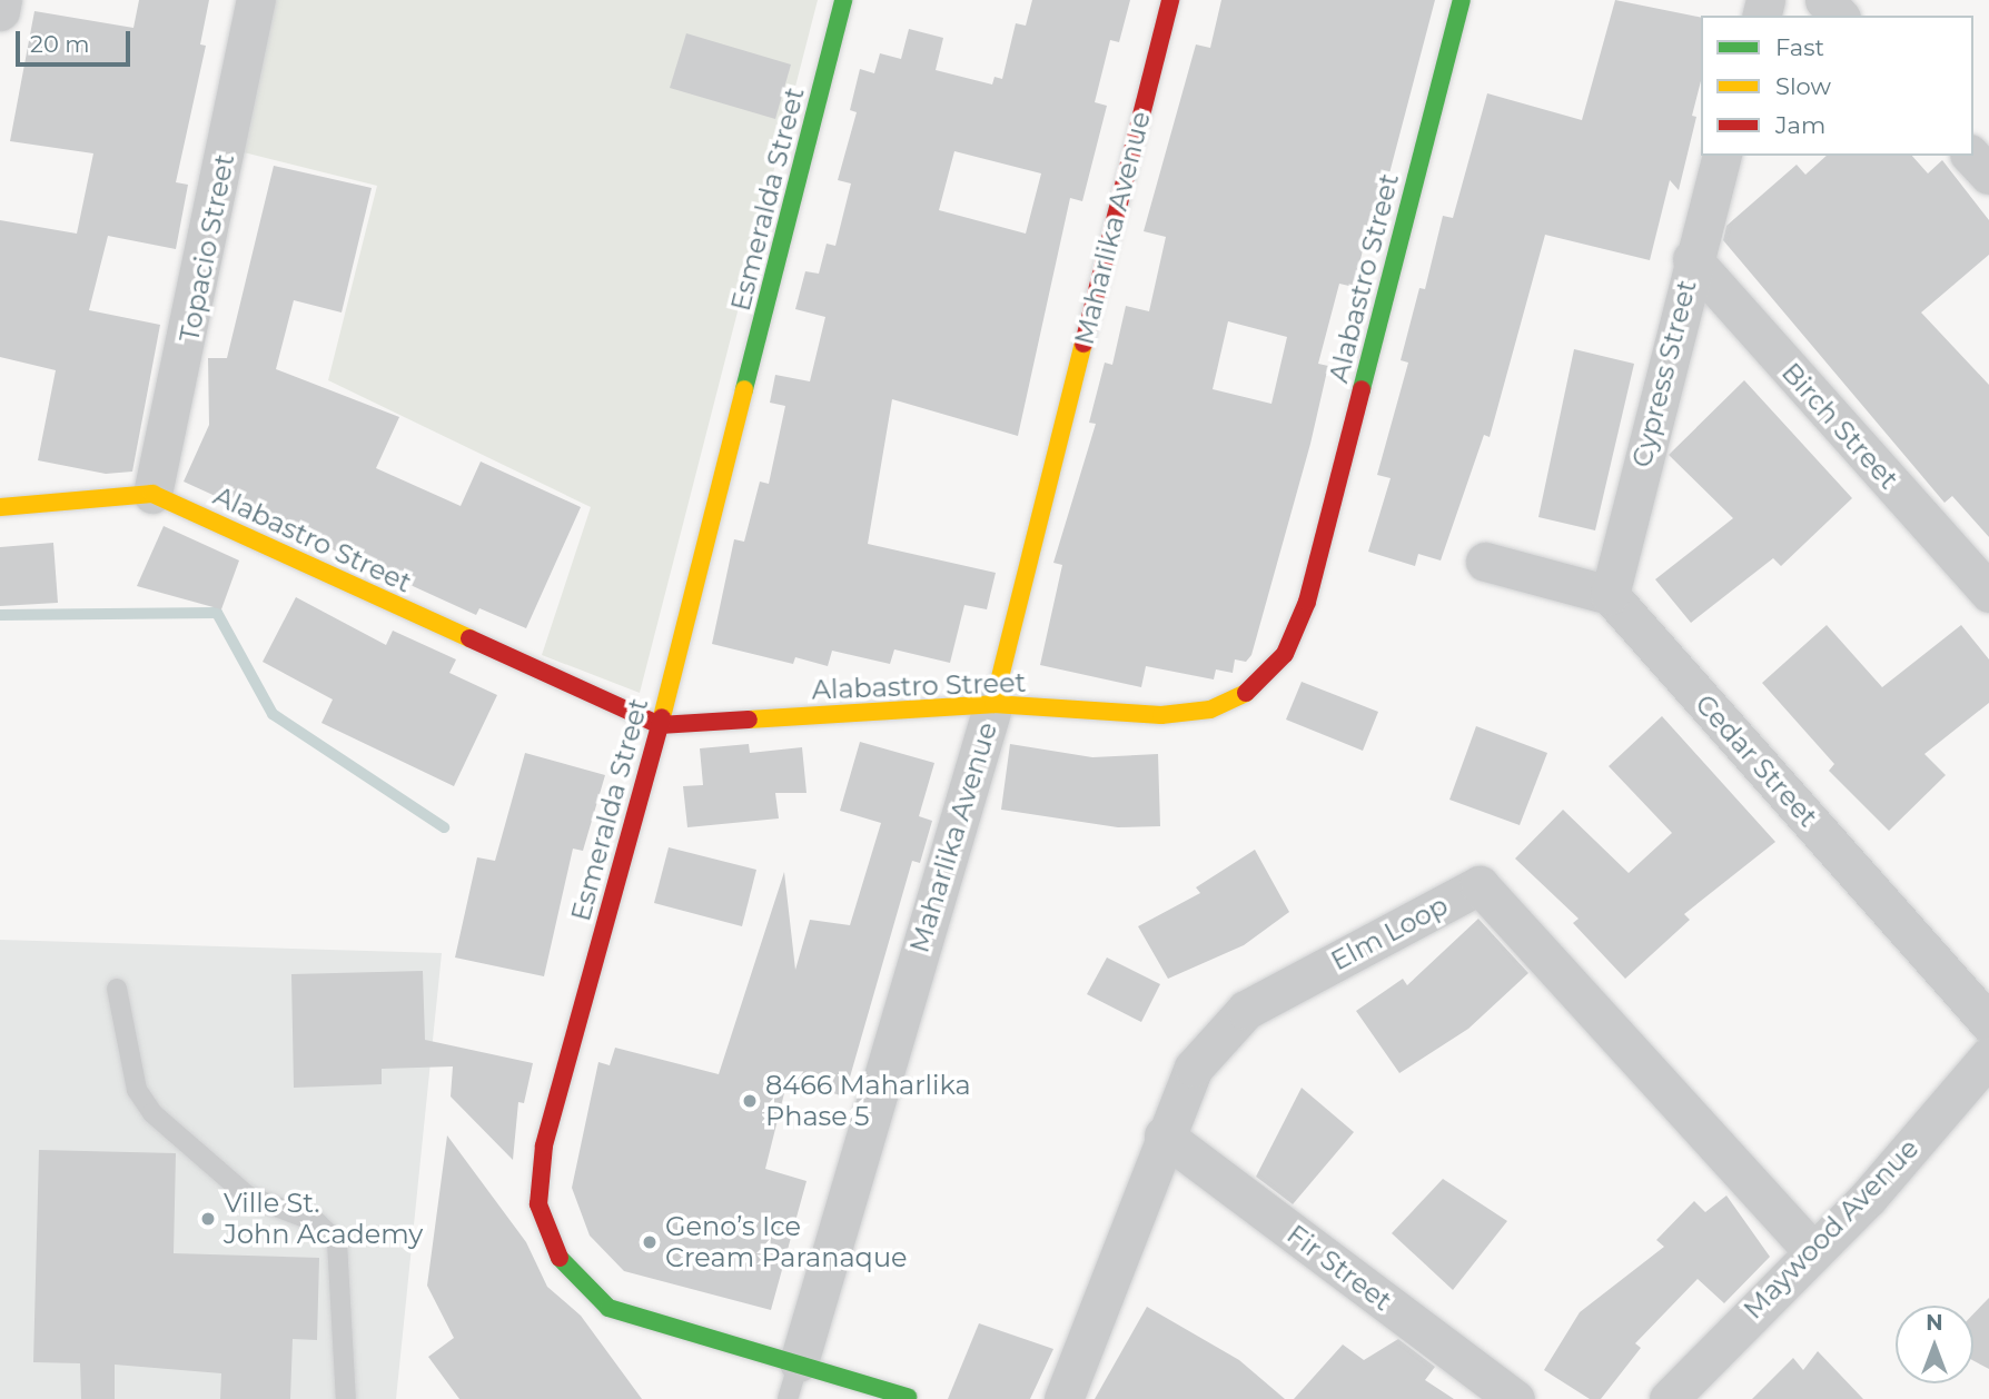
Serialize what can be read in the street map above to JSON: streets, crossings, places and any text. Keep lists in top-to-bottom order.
{
  "streets": {
    "street": [
      "Esmeralda Street",
      "Maharlika Avenue",
      "Topacio Street",
      "Alabastro Street",
      "Cypress Street",
      "Birch Street",
      "Cedar Street",
      "Elm Loop",
      "Maywood Avenue",
      "Fir Street"
    ]
  },
  "crossings": [
    ["Esmeralda Street", "Maharlika Avenue"],
    ["Esmeralda Street", "Alabastro Street"],
    ["Maharlika Avenue", "Alabastro Street"],
    ["Topacio Street", "Alabastro Street"],
    ["Cypress Street", "Birch Street"],
    ["Cypress Street", "Cedar Street"],
    ["Elm Loop", "Maywood Avenue"],
    ["Elm Loop", "Fir Street"]
  ],
  "places": ["8466 Maharlika Phase 5", "Ville St. John Academy", "Geno’s Ice Cream Paranaque"],
  "legend": ["Fast", "Slow", "Jam"],
  "scale_bar": "20 m",
  "north": "top"
}
